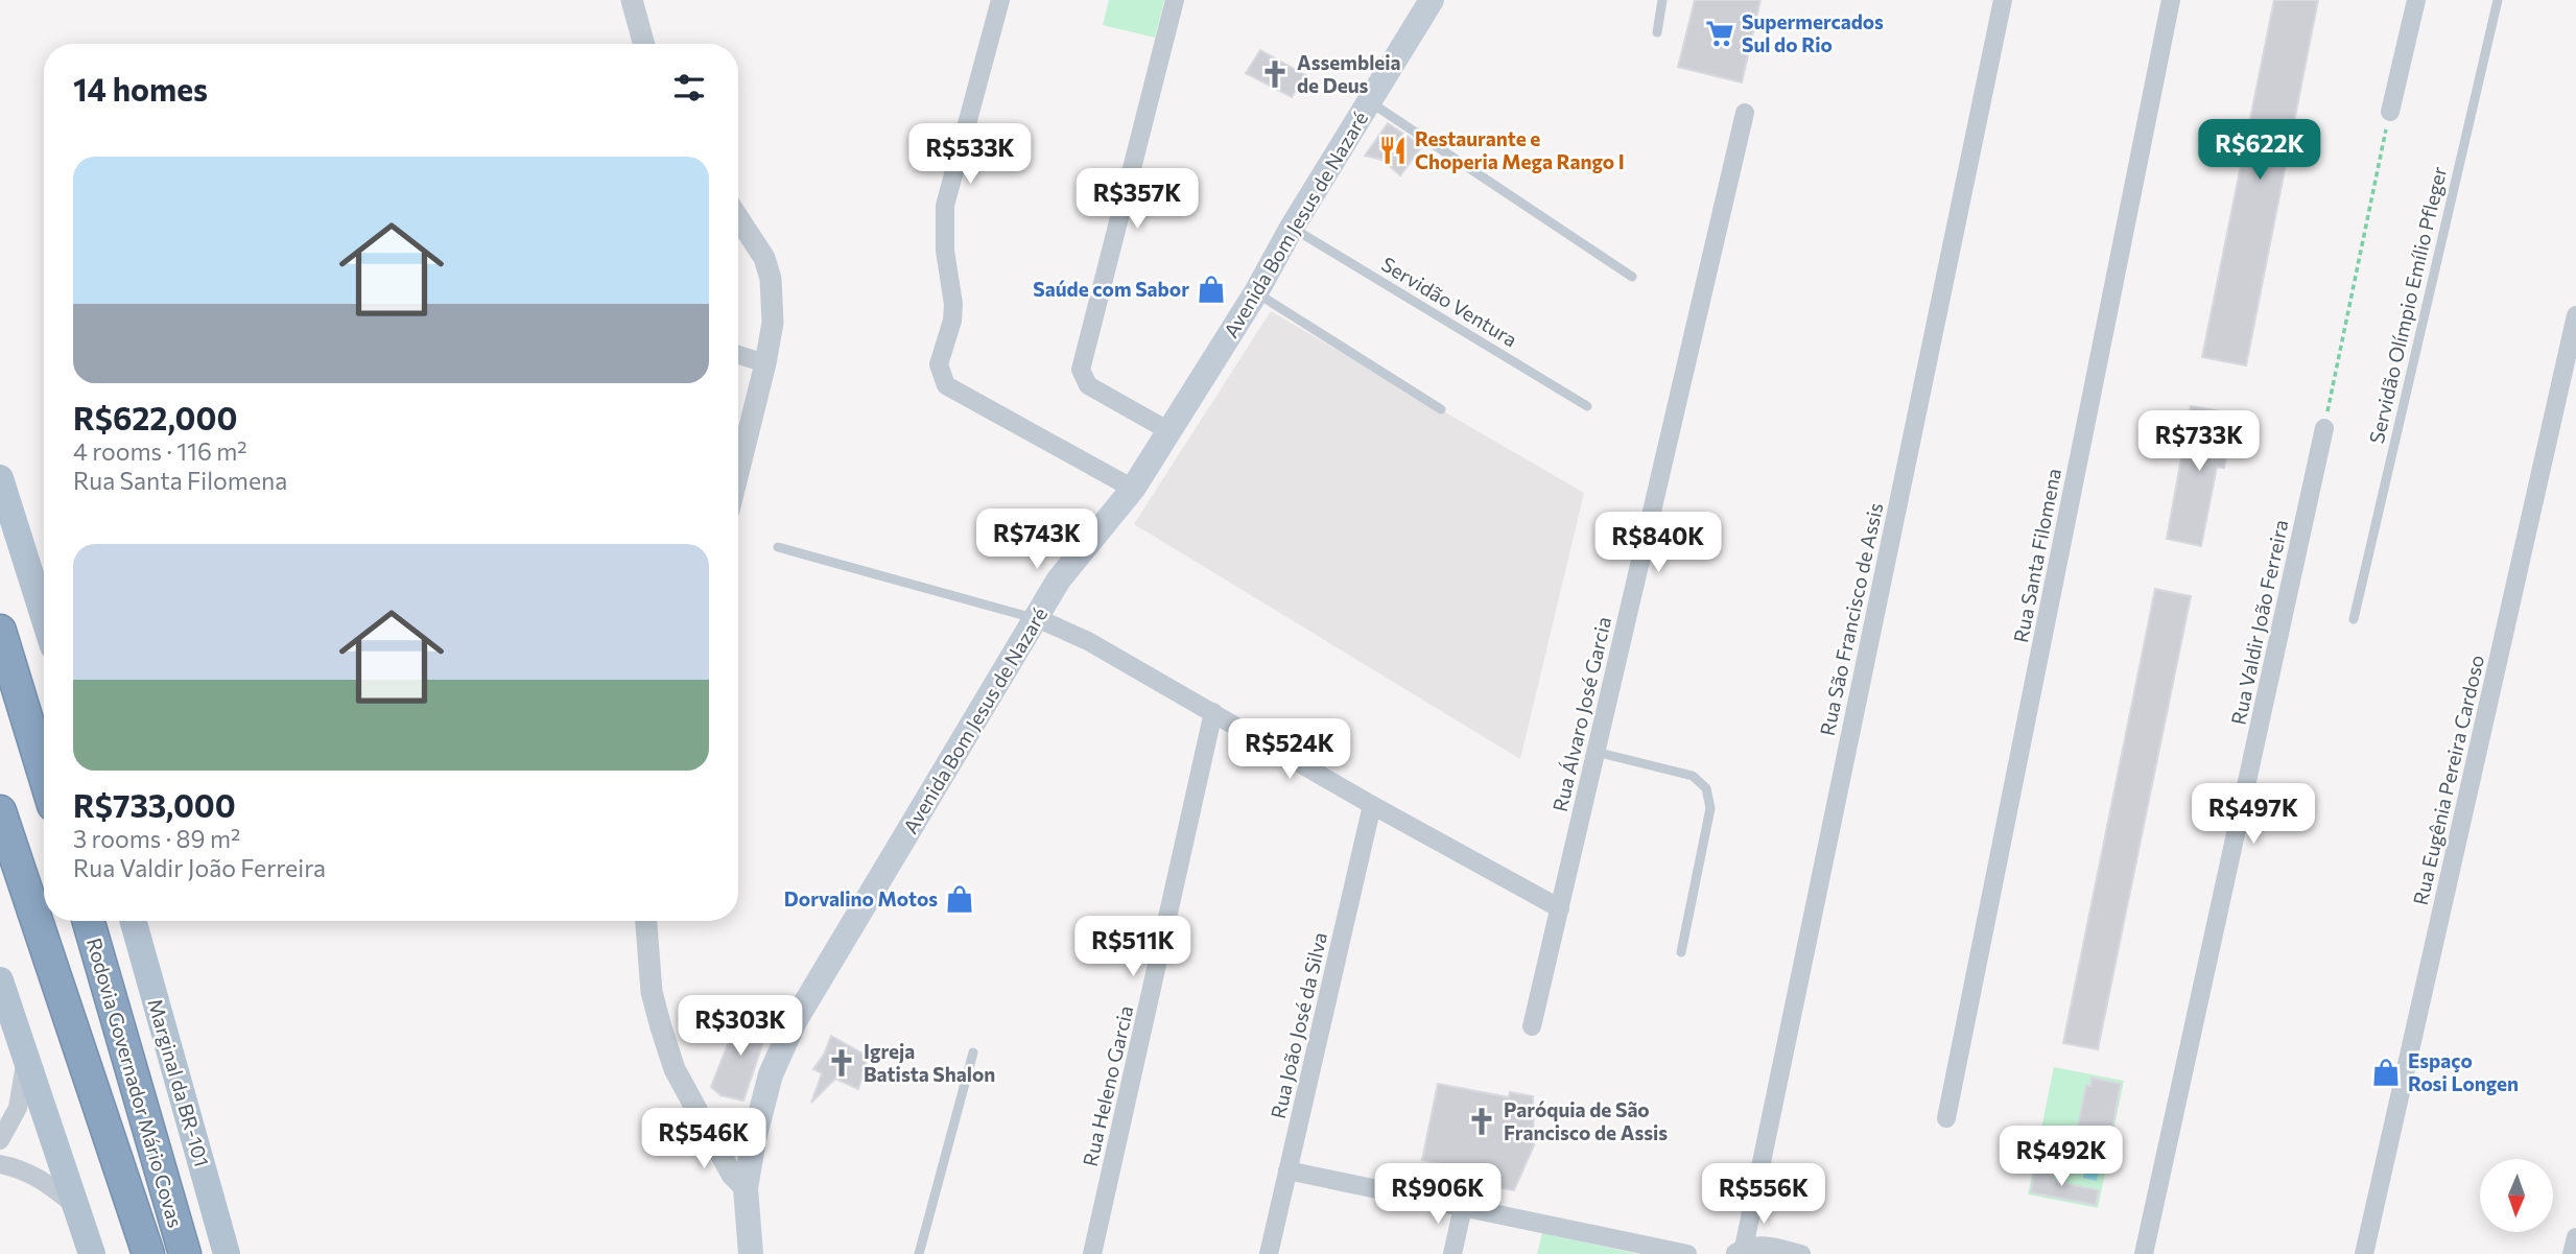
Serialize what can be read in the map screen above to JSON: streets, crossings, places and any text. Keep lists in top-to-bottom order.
{
  "streets": {
    "highway": ["Rodovia Governador Mário Covas"],
    "main road": ["Avenida Bom Jesus de Nazaré", "Marginal da BR-101"],
    "street": [
      "Rua Santa Filomena",
      "Rua São Francisco de Assis",
      "Rua Valdir João Ferreira",
      "Rua Álvaro José Garcia",
      "Rua Eugênia Pereira Cardoso",
      "Rua João José da Silva",
      "Rua Heleno Garcia"
    ],
    "lane": ["Servidão Ventura", "Servidão Olímpio Emílio Pfleger"]
  },
  "crossings": [
    ["Avenida Bom Jesus de Nazaré", "Servidão Ventura"]
  ],
  "places": {
    "supermarket": ["Supermercados Sul do Rio"],
    "church": ["Assembleia de Deus", "Igreja Batista Shalon", "Paróquia de São Francisco de Assis"],
    "restaurant": ["Restaurante e Choperia Mega Rango I"],
    "shop": ["Saúde com Sabor", "Dorvalino Motos", "Espaço Rosi Longen"]
  },
  "north": "bottom",
  "page": {
    "heading": "14 homes",
    "price": [
      "R$622K",
      "R$533K",
      "R$357K",
      "R$733K",
      "R$743K",
      "R$840K",
      "R$524K",
      "R$497K",
      "R$511K",
      "R$303K",
      "R$546K",
      "R$492K",
      "R$906K",
      "R$556K"
    ],
    "list": [
      {
        "name": "R$622,000",
        "note": "4 rooms · 116 m² · Rua Santa Filomena"
      },
      {
        "name": "R$733,000",
        "note": "3 rooms · 89 m² · Rua Valdir João Ferreira"
      }
    ]
  }
}
